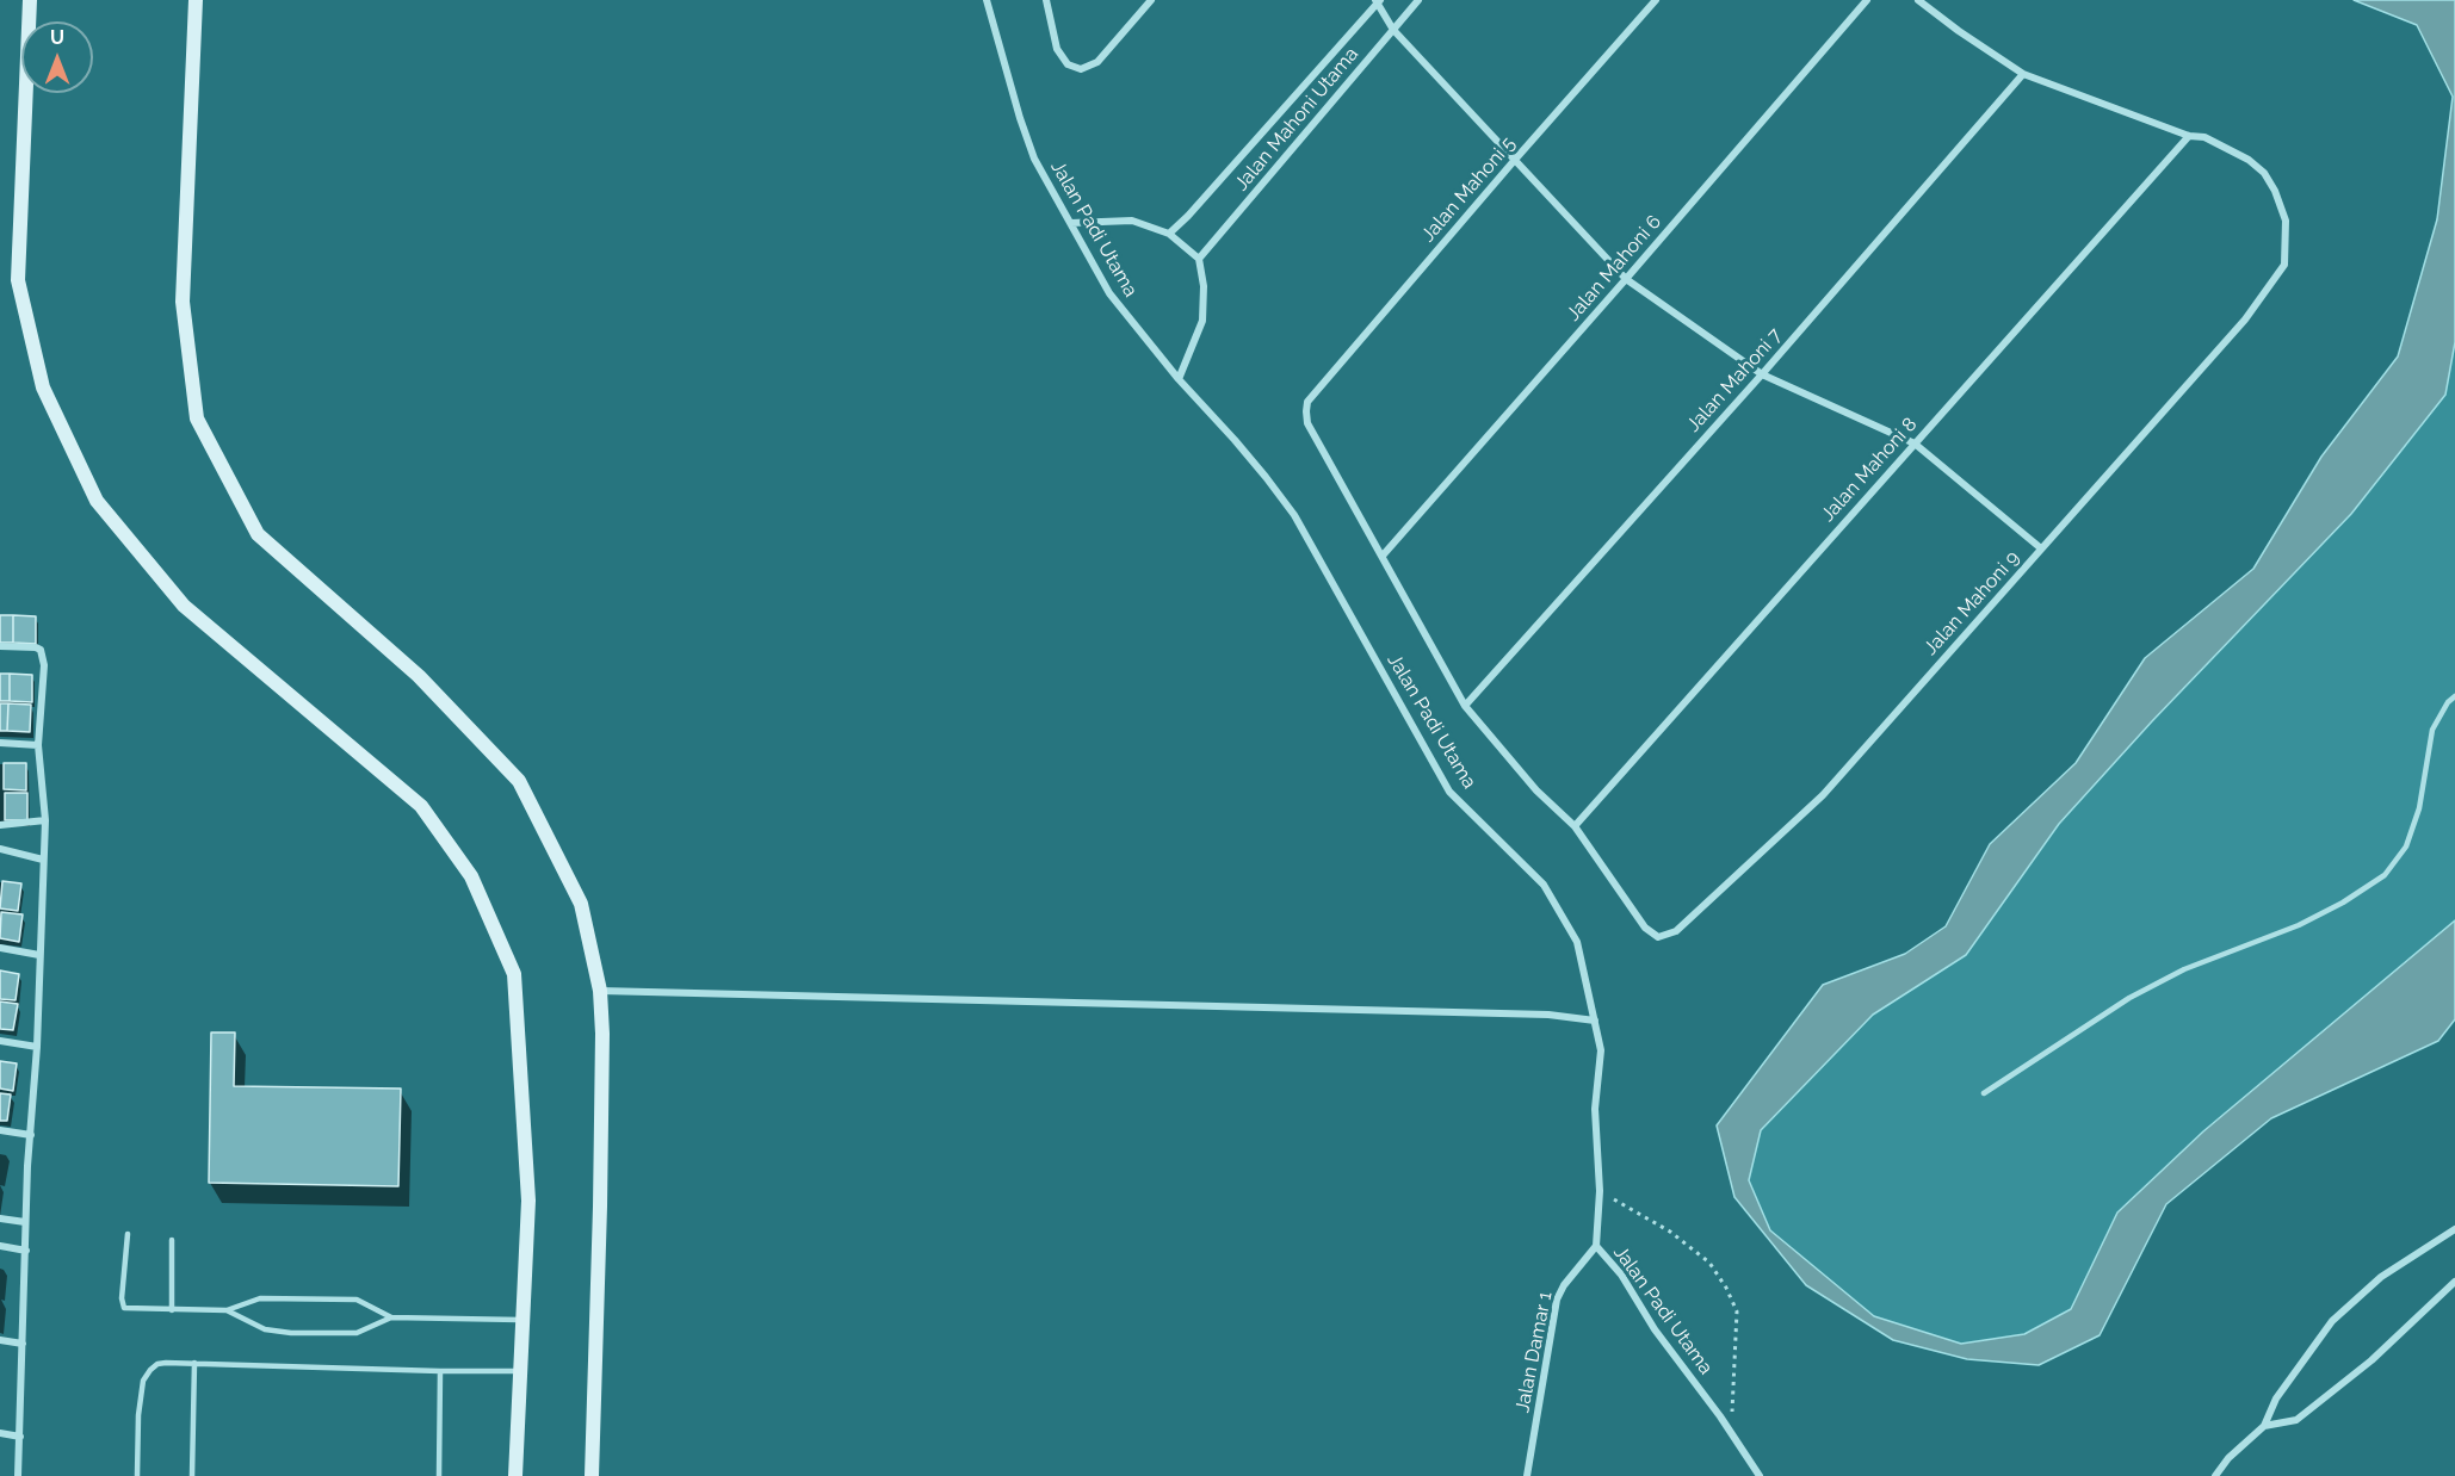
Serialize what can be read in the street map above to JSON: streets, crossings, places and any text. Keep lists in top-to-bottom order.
{
  "streets": {
    "street": [
      "Jalan Mahoni Utama",
      "Jalan Mahoni 5",
      "Jalan Padi Utama",
      "Jalan Mahoni 6",
      "Jalan Mahoni 7",
      "Jalan Mahoni 8",
      "Jalan Mahoni 9",
      "Jalan Damar 1"
    ]
  },
  "crossings": [
    ["Jalan Mahoni 5", "Jalan Mahoni 6"],
    ["Jalan Padi Utama", "Jalan Damar 1"],
    ["Jalan Mahoni 8", "Jalan Mahoni 9"]
  ],
  "north": "top"
}
